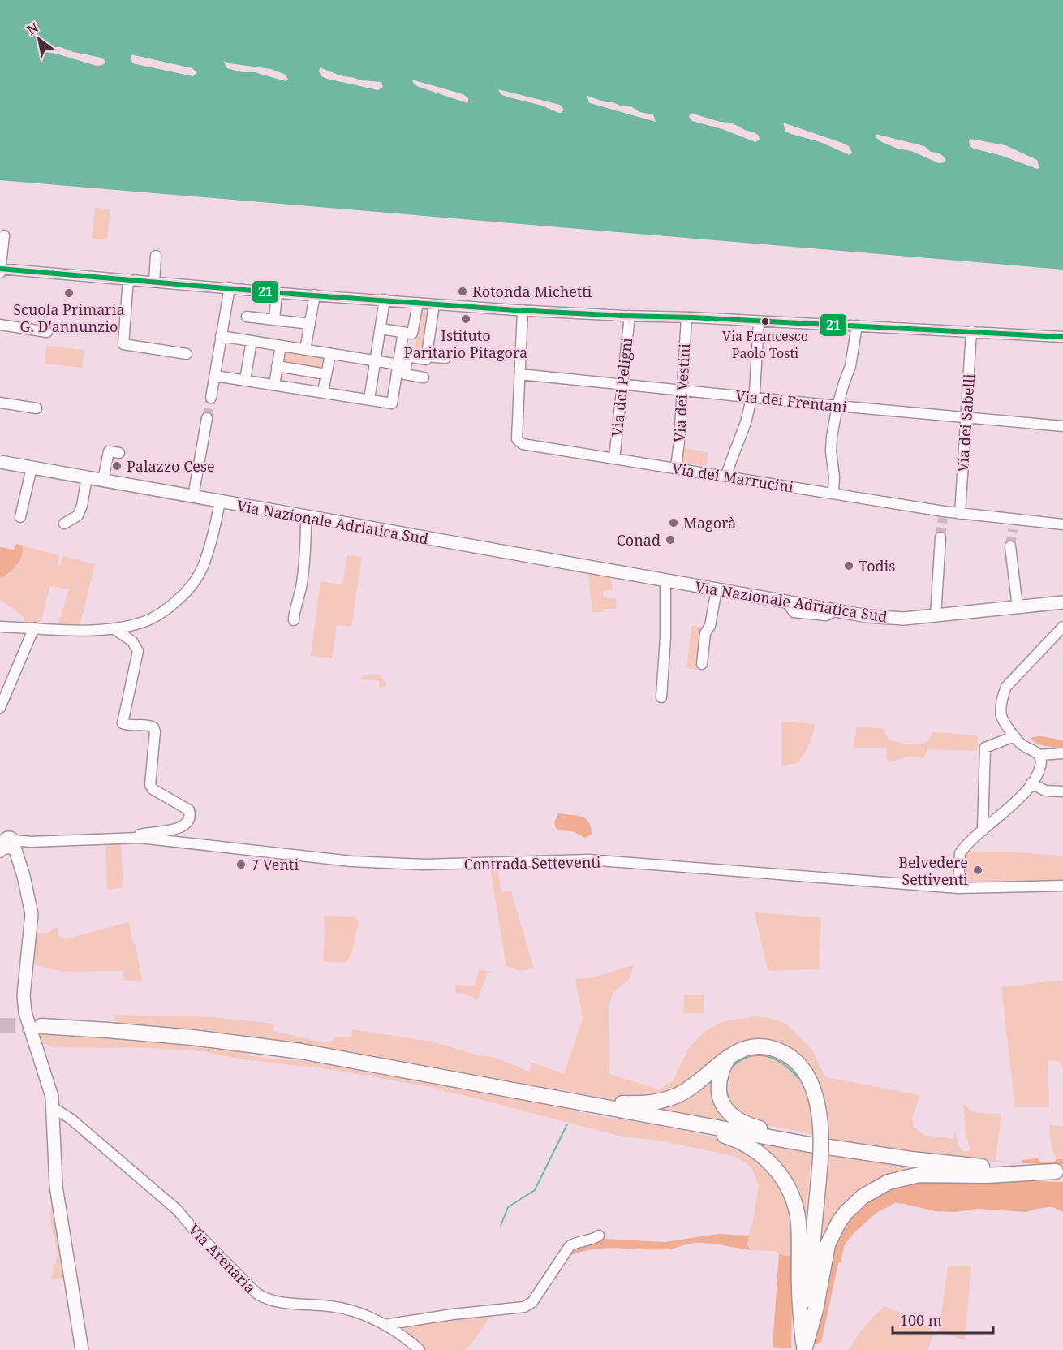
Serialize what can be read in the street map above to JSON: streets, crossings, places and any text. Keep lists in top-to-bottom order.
{
  "streets": {
    "main road": ["Via Nazionale Adriatica Sud"],
    "street": [
      "Via dei Peligni",
      "Via dei Vestini",
      "Via dei Frentani",
      "Via dei Sabelli",
      "Via dei Marrucini",
      "Contrada Setteventi",
      "Via Arenaria"
    ]
  },
  "crossings": [
    ["Via dei Peligni", "Via dei Frentani"],
    ["Via dei Peligni", "Via dei Marrucini"],
    ["Via dei Vestini", "Via dei Frentani"],
    ["Via dei Vestini", "Via dei Marrucini"],
    ["Via dei Frentani", "Via dei Sabelli"],
    ["Via dei Frentani", "Via dei Marrucini"],
    ["Via dei Sabelli", "Via dei Marrucini"]
  ],
  "places": [
    "Rotonda Michetti",
    "Scuola Primaria G. D'annunzio",
    "Istituto Paritario Pitagora",
    "Via Francesco Paolo Tosti",
    "Palazzo Cese",
    "Magorà",
    "Conad",
    "Todis",
    "7 Venti",
    "Belvedere Settiventi"
  ],
  "lines": ["transit line 21"],
  "scale_bar": "100 m",
  "north": "top left"
}
